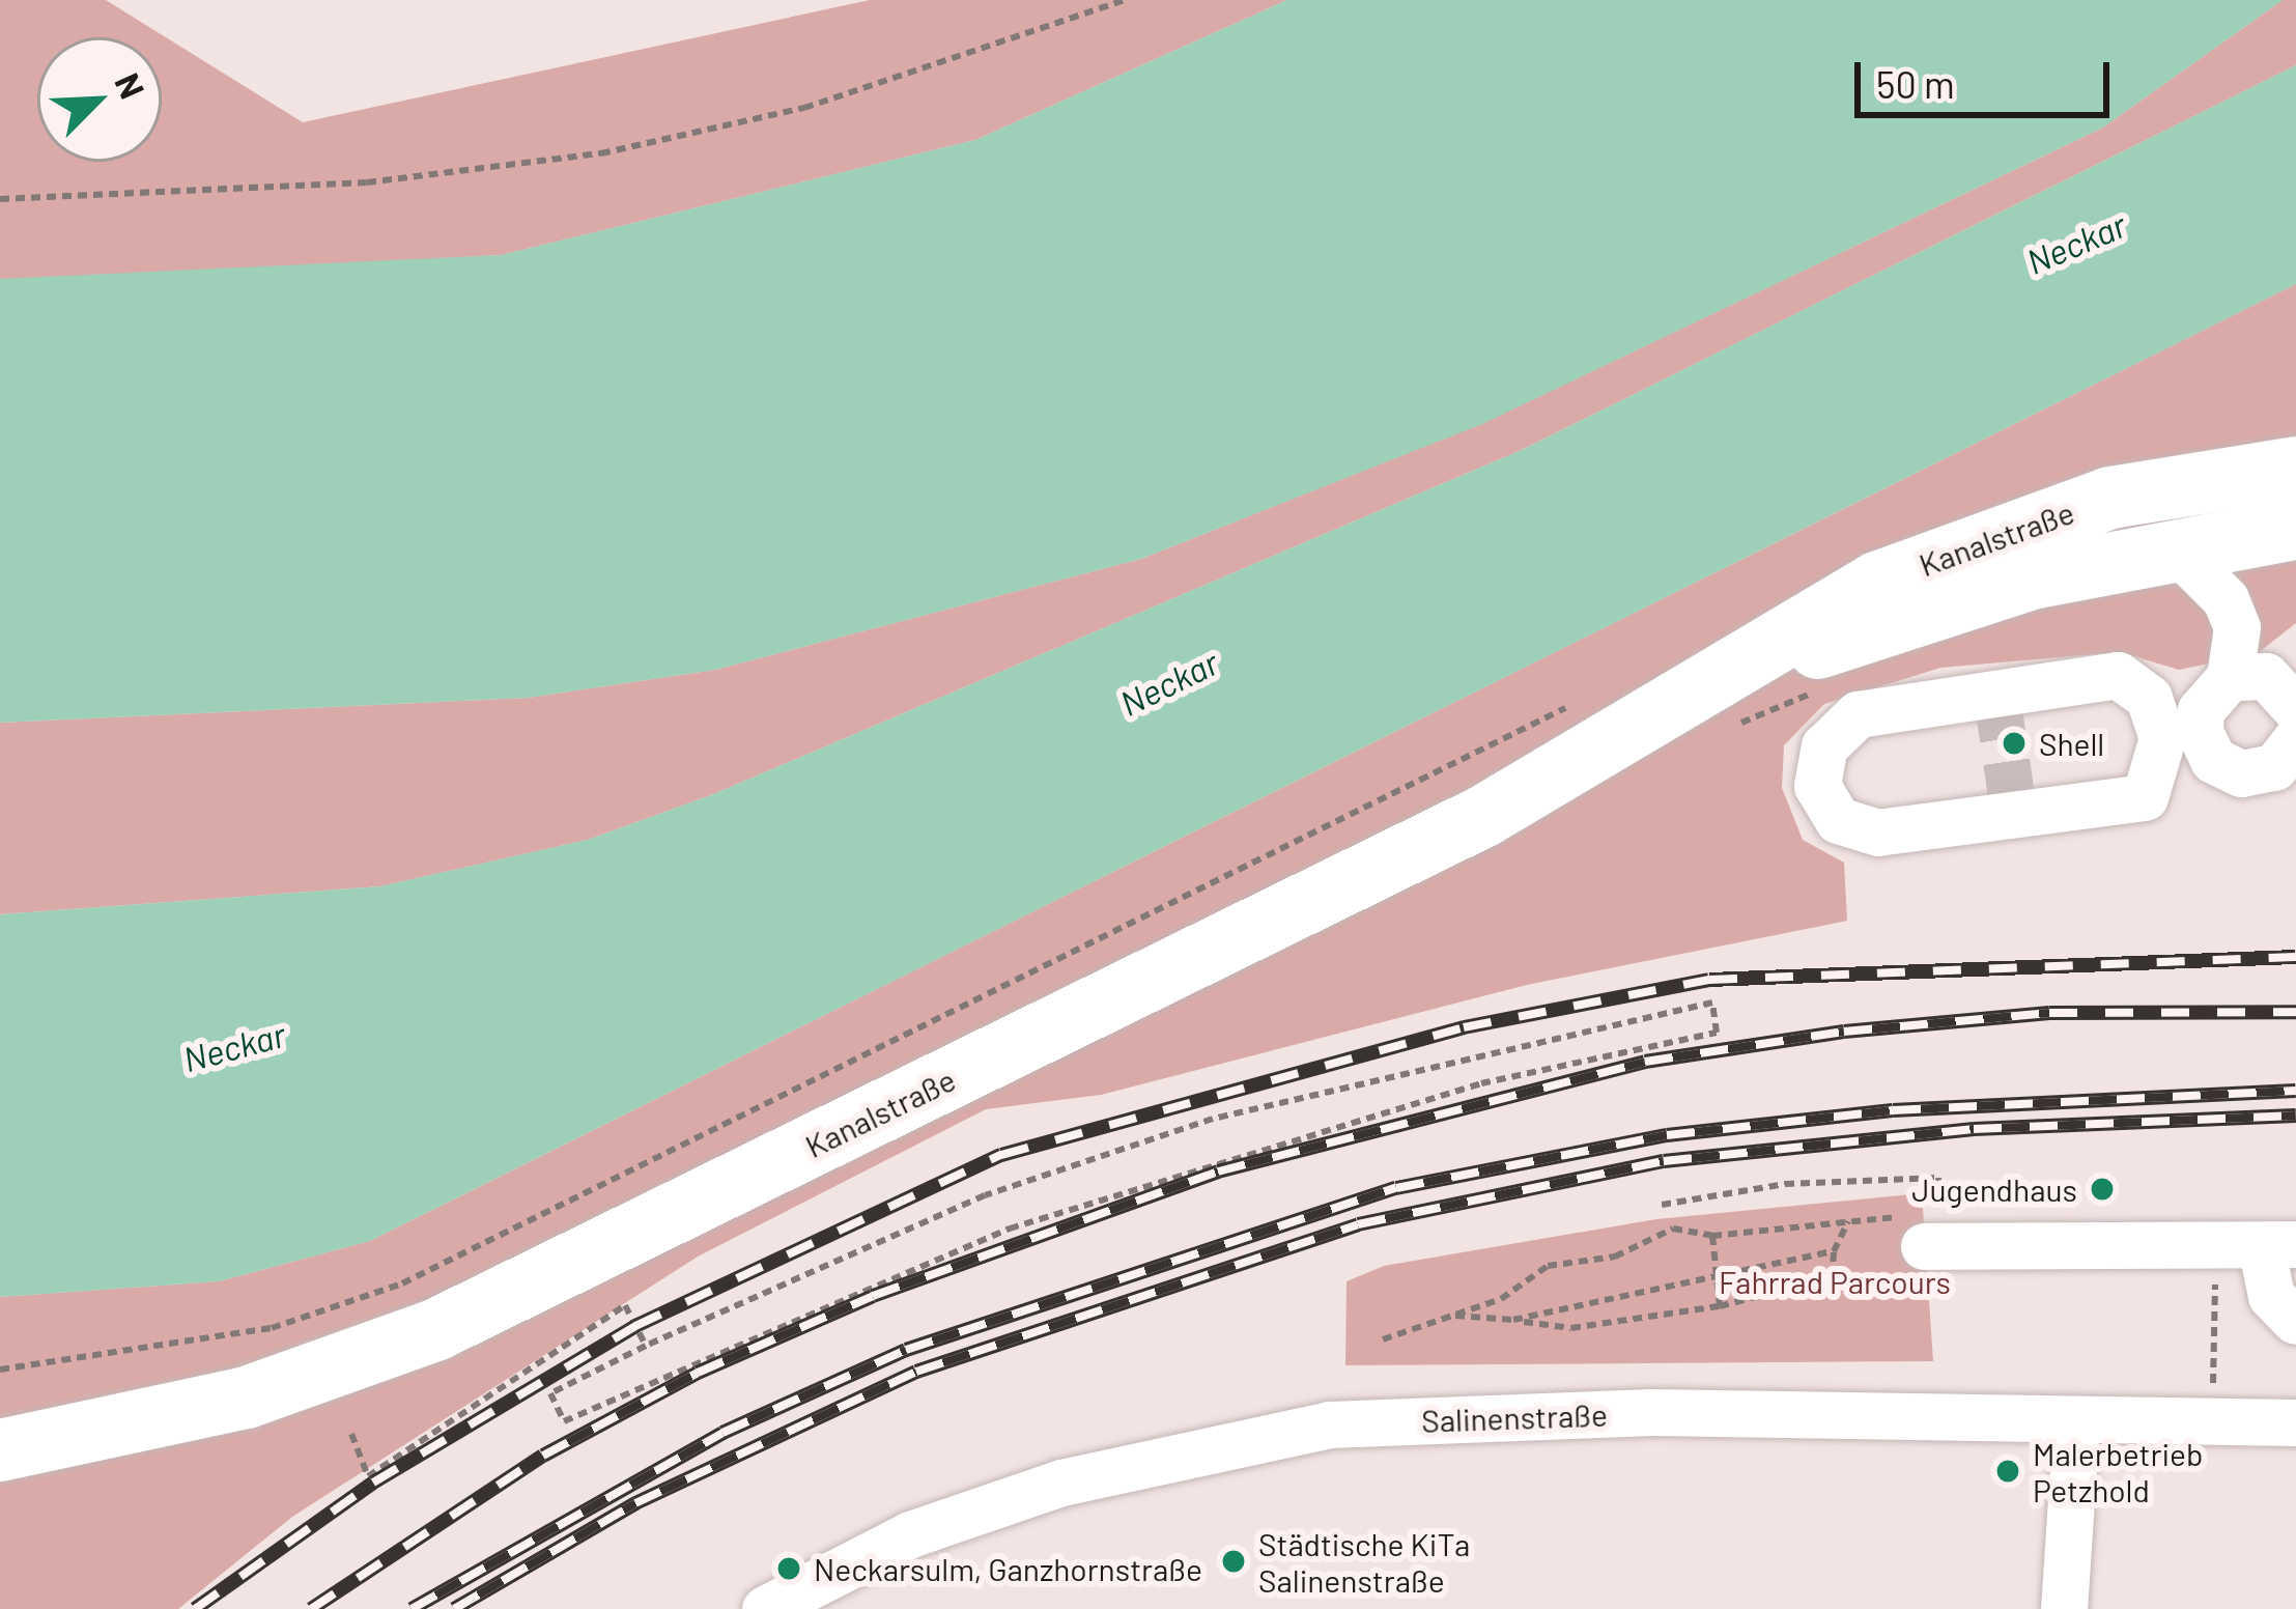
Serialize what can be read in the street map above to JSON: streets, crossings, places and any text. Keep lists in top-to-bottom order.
{
  "streets": {
    "main road": ["Kanalstraße"],
    "street": ["Salinenstraße"]
  },
  "water": ["Neckar"],
  "parks": ["Fahrrad Parcours"],
  "places": [
    "Shell",
    "Jugendhaus",
    "Malerbetrieb Petzhold",
    "Städtische KiTa Salinenstraße",
    "Neckarsulm, Ganzhornstraße"
  ],
  "scale_bar": "50 m",
  "north": "top right"
}
